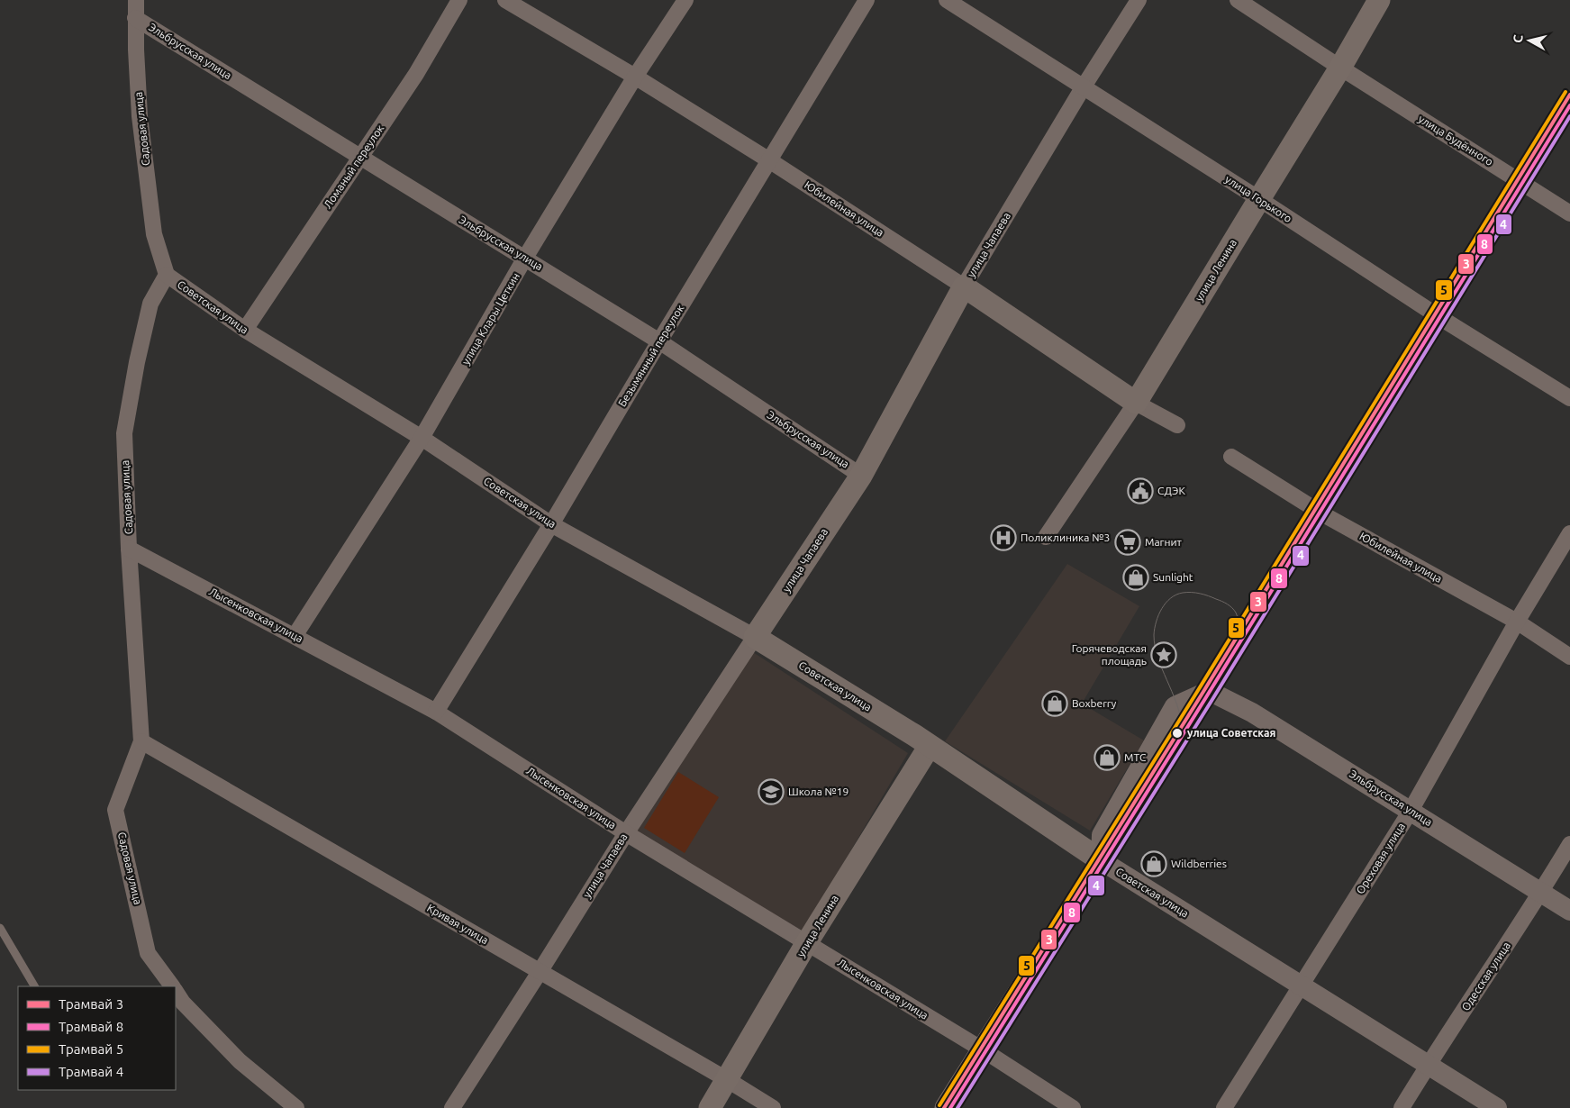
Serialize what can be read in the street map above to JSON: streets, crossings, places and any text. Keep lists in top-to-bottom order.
{
  "streets": {
    "main road": [
      "Юбилейная улица",
      "улица Чапаева",
      "улица Ленина",
      "Советская улица"
    ],
    "street": [
      "Эльбрусская улица",
      "Садовая улица",
      "улица Будённого",
      "Ломаный переулок",
      "улица Горького",
      "улица Клары Цеткин",
      "Безымянный переулок",
      "Лысенковская улица",
      "Ореховая улица",
      "Кривая улица",
      "Одесская улица"
    ]
  },
  "crossings": [
    ["Эльбрусская улица", "Садовая улица"],
    ["Эльбрусская улица", "Ломаный переулок"],
    ["Эльбрусская улица", "улица Чапаева"],
    ["Эльбрусская улица", "улица Клары Цеткин"],
    ["Эльбрусская улица", "Безымянный переулок"],
    ["Эльбрусская улица", "Ореховая улица"],
    ["Эльбрусская улица", "Одесская улица"],
    ["Садовая улица", "Советская улица"],
    ["Садовая улица", "Лысенковская улица"],
    ["Садовая улица", "Кривая улица"],
    ["улица Будённого", "улица Ленина"],
    ["Ломаный переулок", "Советская улица"],
    ["улица Горького", "улица Чапаева"],
    ["улица Горького", "улица Ленина"],
    ["Юбилейная улица", "улица Чапаева"],
    ["Юбилейная улица", "улица Ленина"],
    ["Юбилейная улица", "улица Клары Цеткин"],
    ["Юбилейная улица", "Безымянный переулок"],
    ["Юбилейная улица", "Ореховая улица"],
    ["улица Чапаева", "Советская улица"],
    ["улица Чапаева", "Лысенковская улица"],
    ["улица Чапаева", "Кривая улица"],
    ["улица Ленина", "Советская улица"],
    ["улица Ленина", "Лысенковская улица"],
    ["улица Ленина", "Кривая улица"],
    ["Советская улица", "улица Клары Цеткин"],
    ["Советская улица", "Безымянный переулок"],
    ["Советская улица", "Ореховая улица"],
    ["Советская улица", "Одесская улица"],
    ["улица Клары Цеткин", "Лысенковская улица"],
    ["Безымянный переулок", "Лысенковская улица"]
  ],
  "places": {
    "public building": ["СДЭК"],
    "hospital": ["Поликлиника №3"],
    "supermarket": ["Магнит"],
    "shop": [
      "Sunlight",
      "Boxberry",
      "МТС",
      "Wildberries"
    ],
    "place": ["Горячеводская площадь"],
    "other": ["улица Советская"],
    "school or university": ["Школа №19"]
  },
  "lines": [
    "tram line 5",
    "tram line 3",
    "tram line 8",
    "tram line 4"
  ],
  "legend": [
    "Трамвай 3",
    "Трамвай 8",
    "Трамвай 5",
    "Трамвай 4"
  ],
  "north": "left"
}
